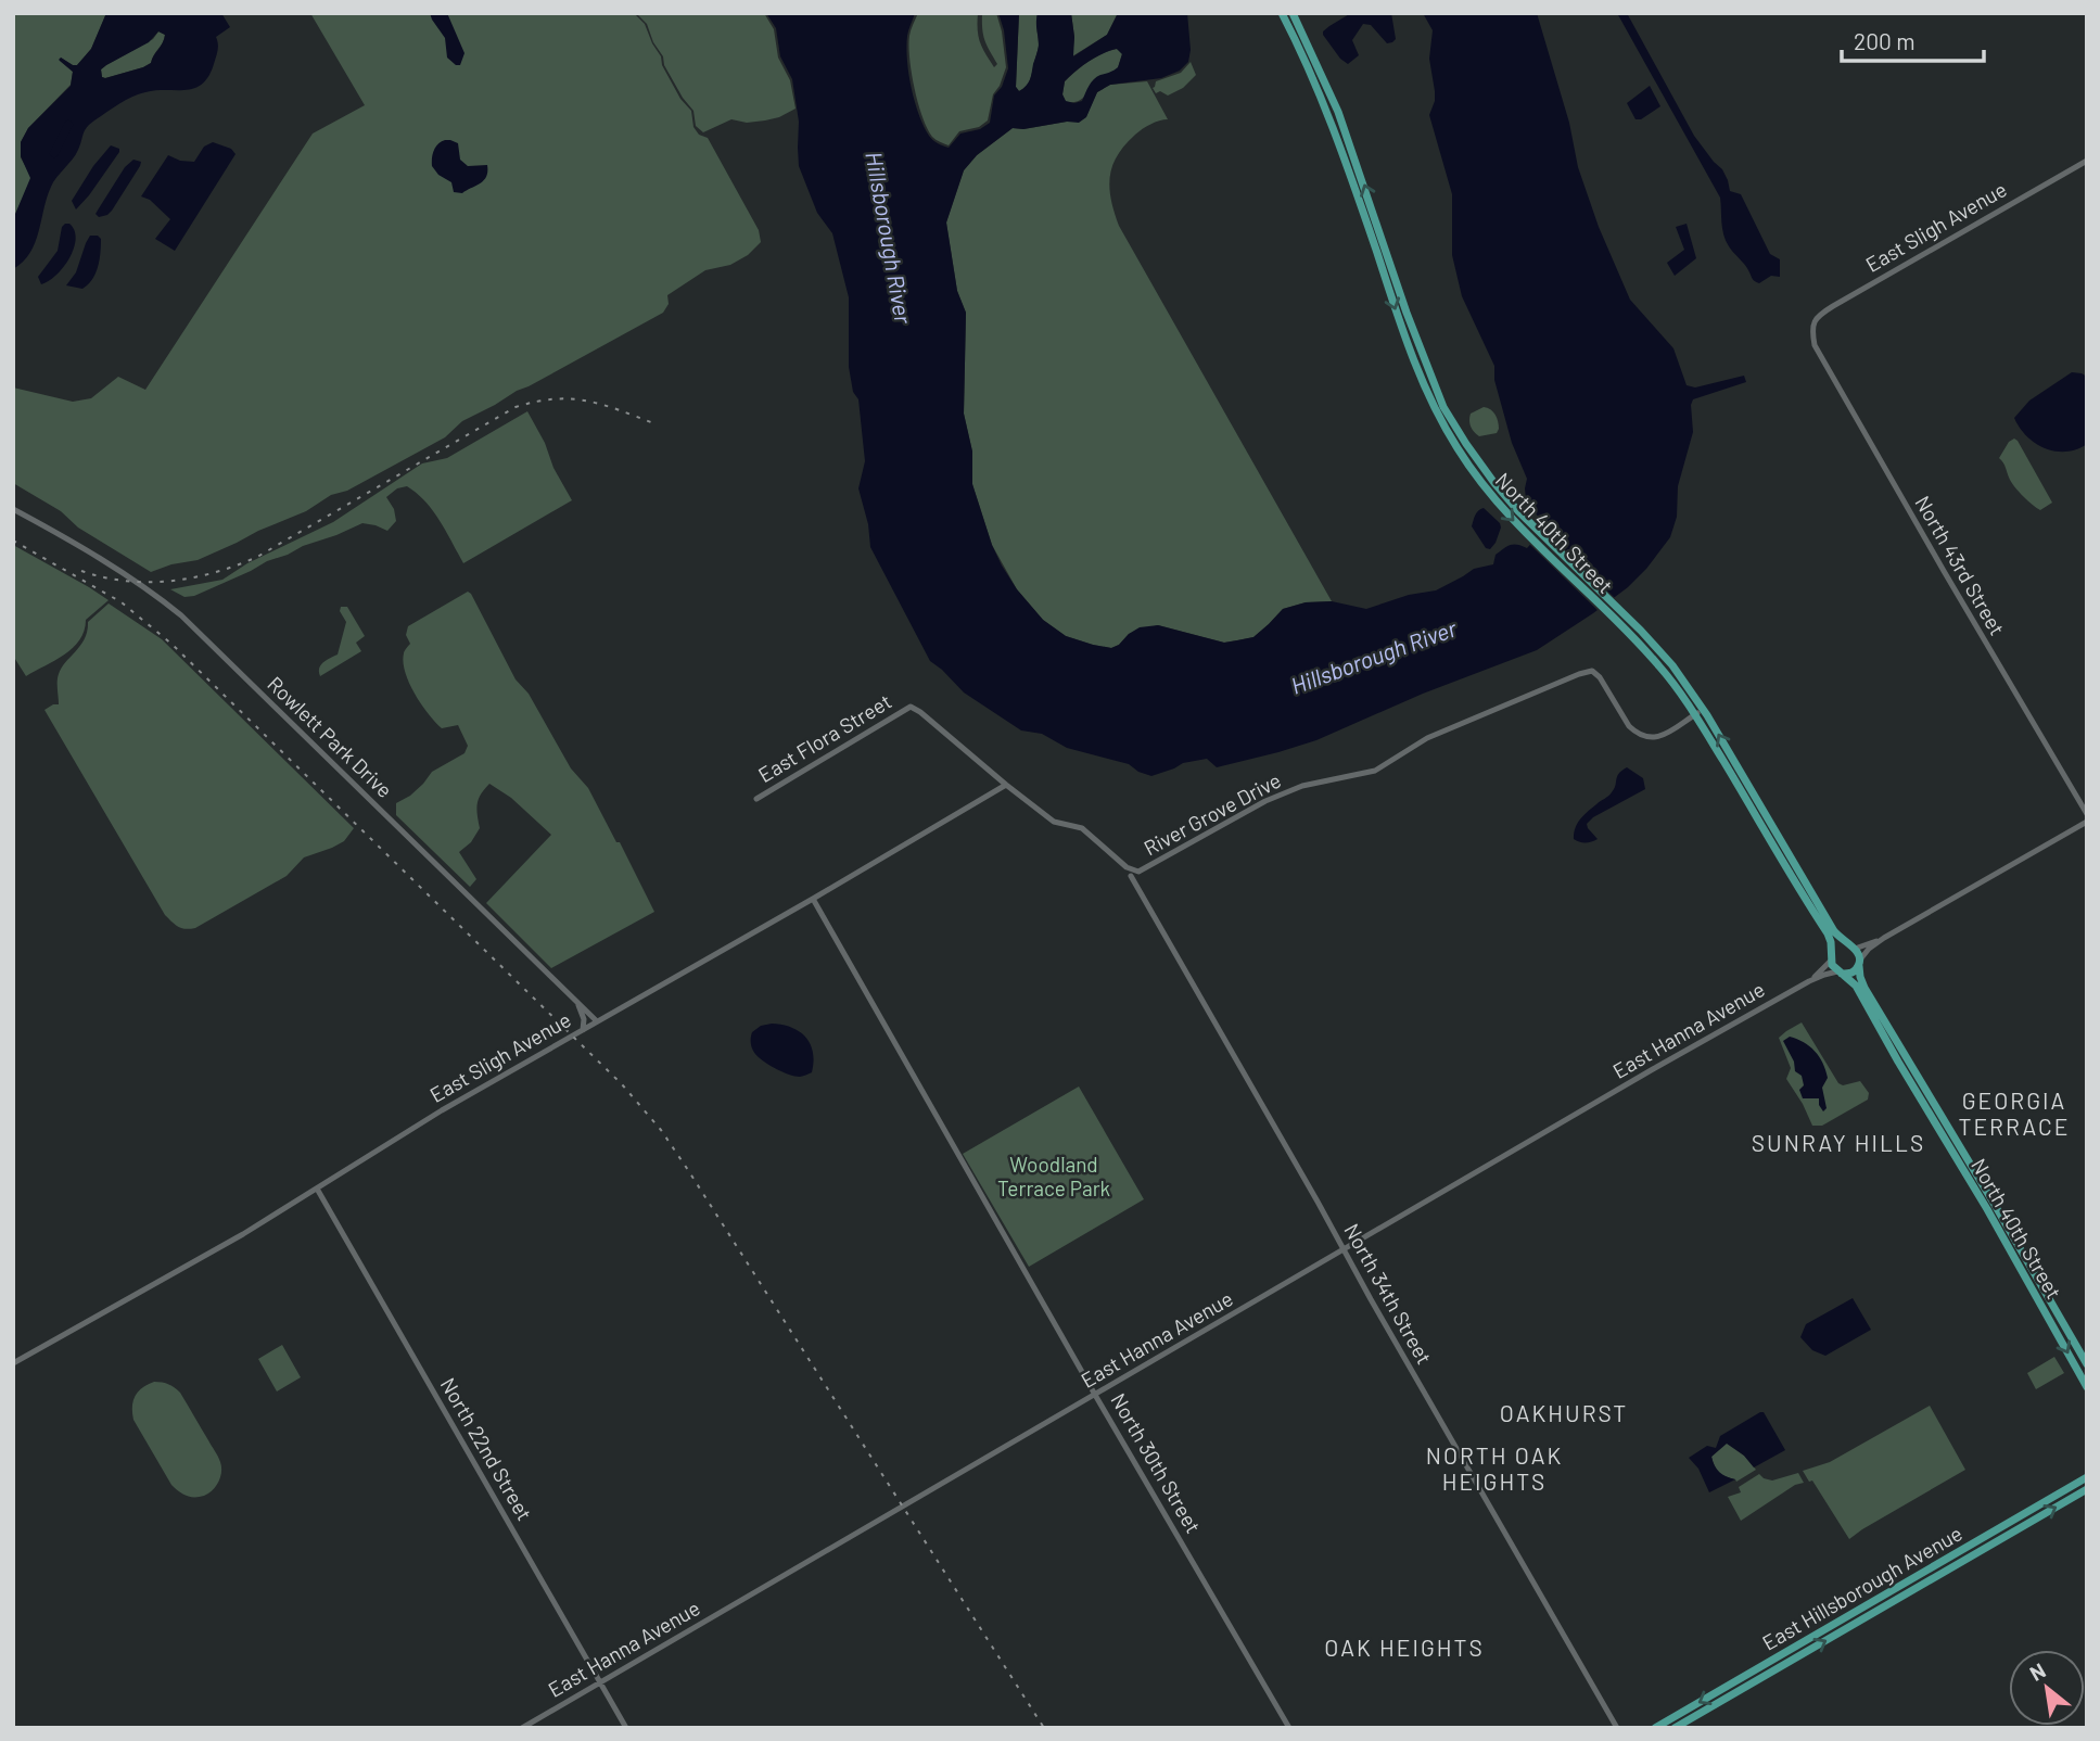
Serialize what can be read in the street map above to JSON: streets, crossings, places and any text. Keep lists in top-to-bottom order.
{
  "streets": {
    "main road": ["North 40th Street", "East Hillsborough Avenue"],
    "street": [
      "East Sligh Avenue",
      "North 43rd Street",
      "Rowlett Park Drive",
      "East Flora Street",
      "River Grove Drive",
      "East Hanna Avenue",
      "North 34th Street",
      "North 22nd Street",
      "North 30th Street"
    ]
  },
  "crossings": [
    ["East Sligh Avenue", "North 43rd Street"],
    ["East Sligh Avenue", "Rowlett Park Drive"],
    ["East Sligh Avenue", "River Grove Drive"],
    ["East Sligh Avenue", "North 22nd Street"],
    ["East Sligh Avenue", "North 30th Street"],
    ["North 40th Street", "River Grove Drive"],
    ["North 40th Street", "East Hanna Avenue"],
    ["East Flora Street", "River Grove Drive"],
    ["East Hanna Avenue", "North 34th Street"],
    ["East Hanna Avenue", "North 22nd Street"],
    ["East Hanna Avenue", "North 30th Street"]
  ],
  "districts": [
    "GEORGIA TERRACE",
    "SUNRAY HILLS",
    "OAKHURST",
    "NORTH OAK HEIGHTS",
    "OAK HEIGHTS"
  ],
  "water": ["Hillsborough River"],
  "parks": ["Woodland Terrace Park"],
  "scale_bar": "200 m",
  "north": "top left"
}
